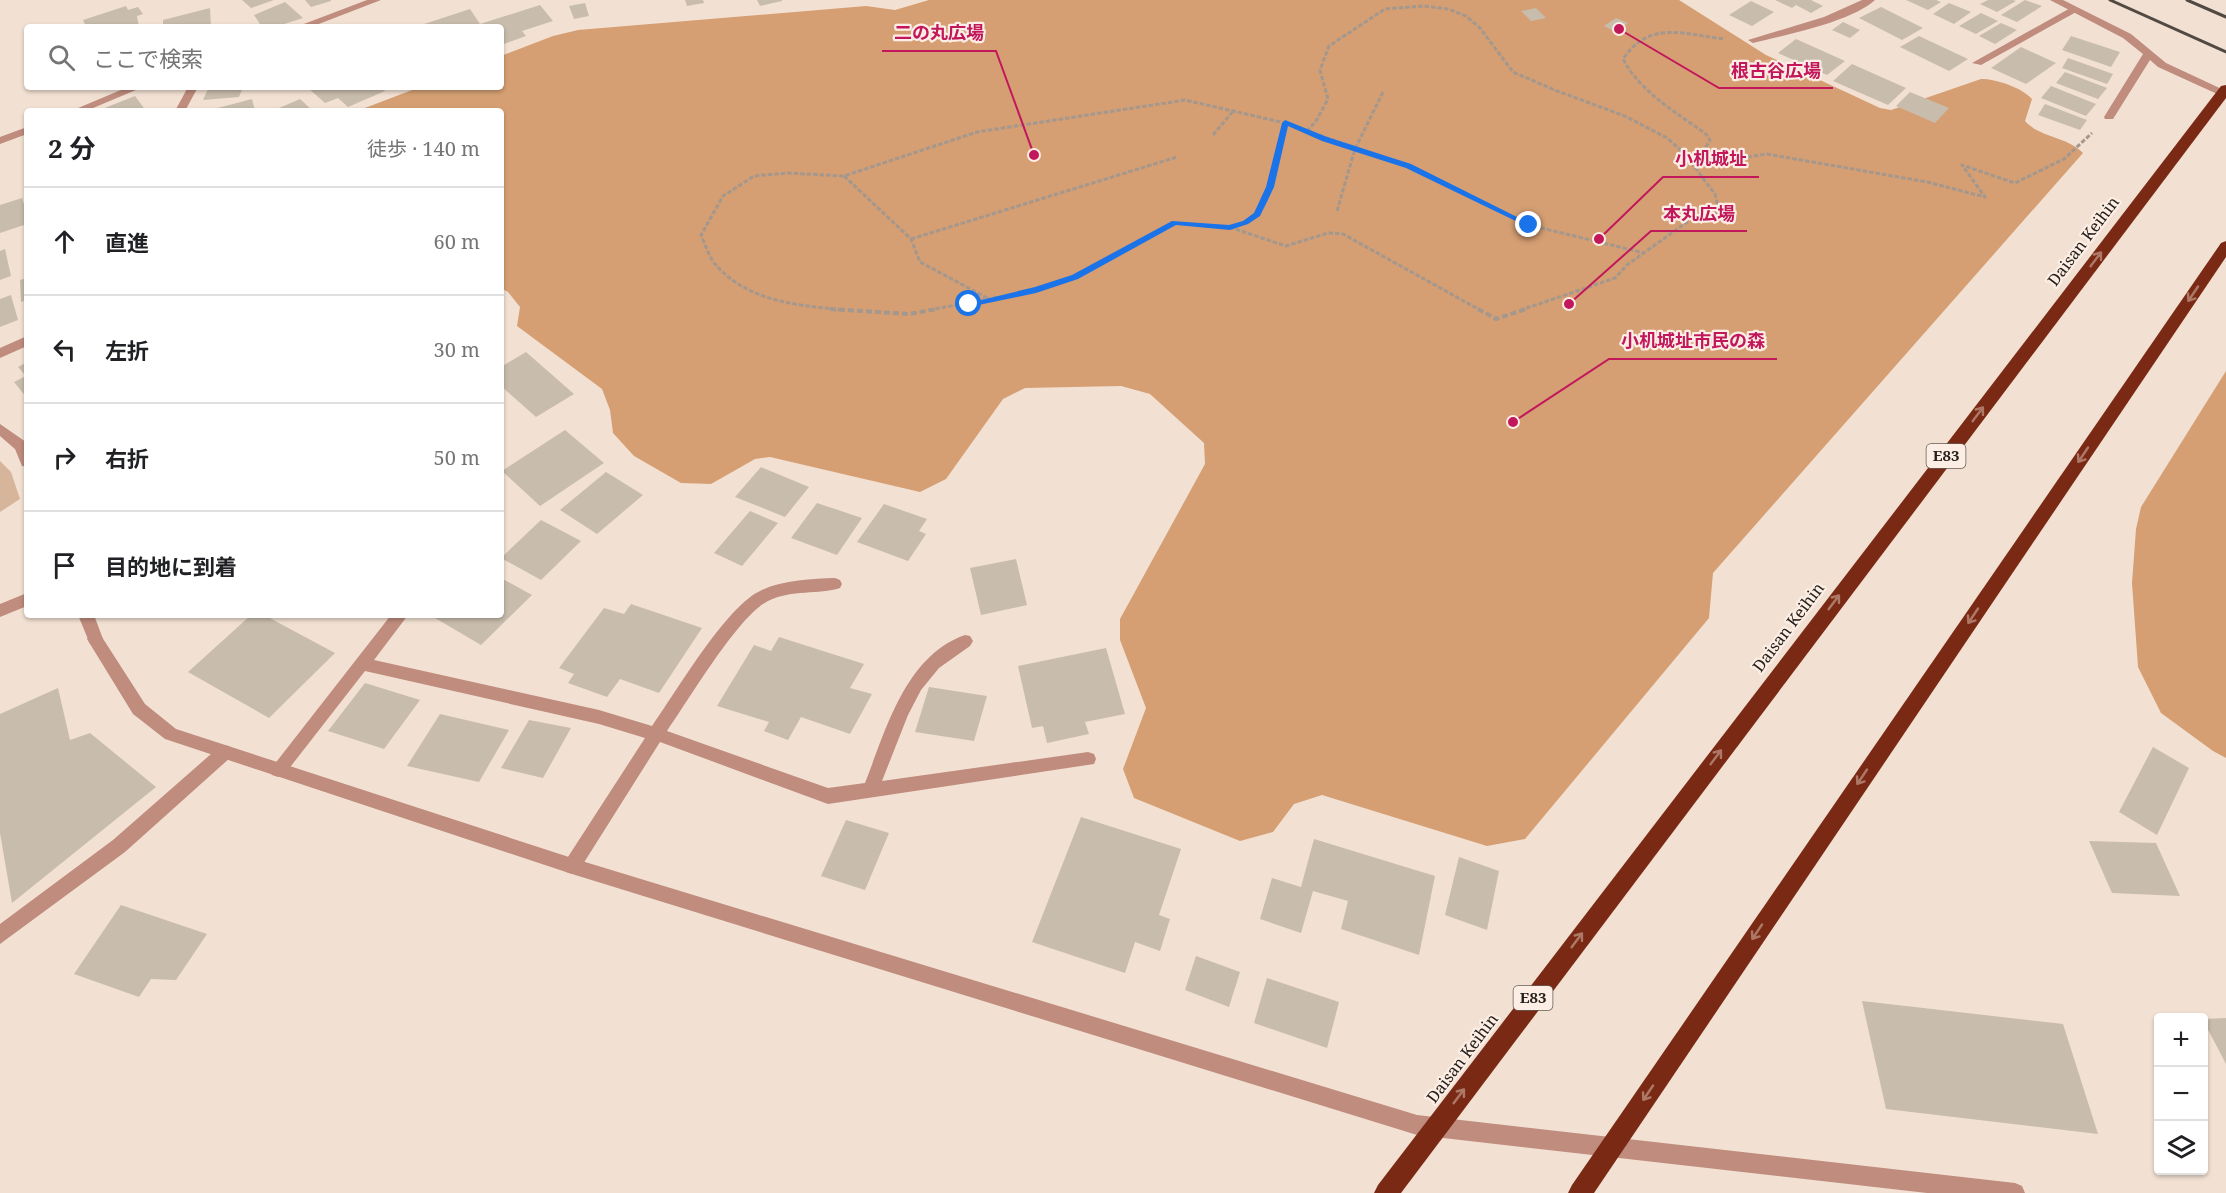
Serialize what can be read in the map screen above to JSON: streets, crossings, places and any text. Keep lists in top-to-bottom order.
{
  "streets": {
    "highway": ["Daisan Keihin", "E83"]
  },
  "places": [
    "根古谷広場",
    "二の丸広場",
    "小机城址",
    "本丸広場",
    "小机城址市民の森"
  ],
  "page": {
    "search": "ここで検索",
    "heading": ["2 分", "徒歩 · 140 m"],
    "list": [
      ["直進", "60 m"],
      ["左折", "30 m"],
      ["右折", "50 m"],
      "目的地に到着"
    ],
    "map_buttons": ["+", "−"]
  }
}
